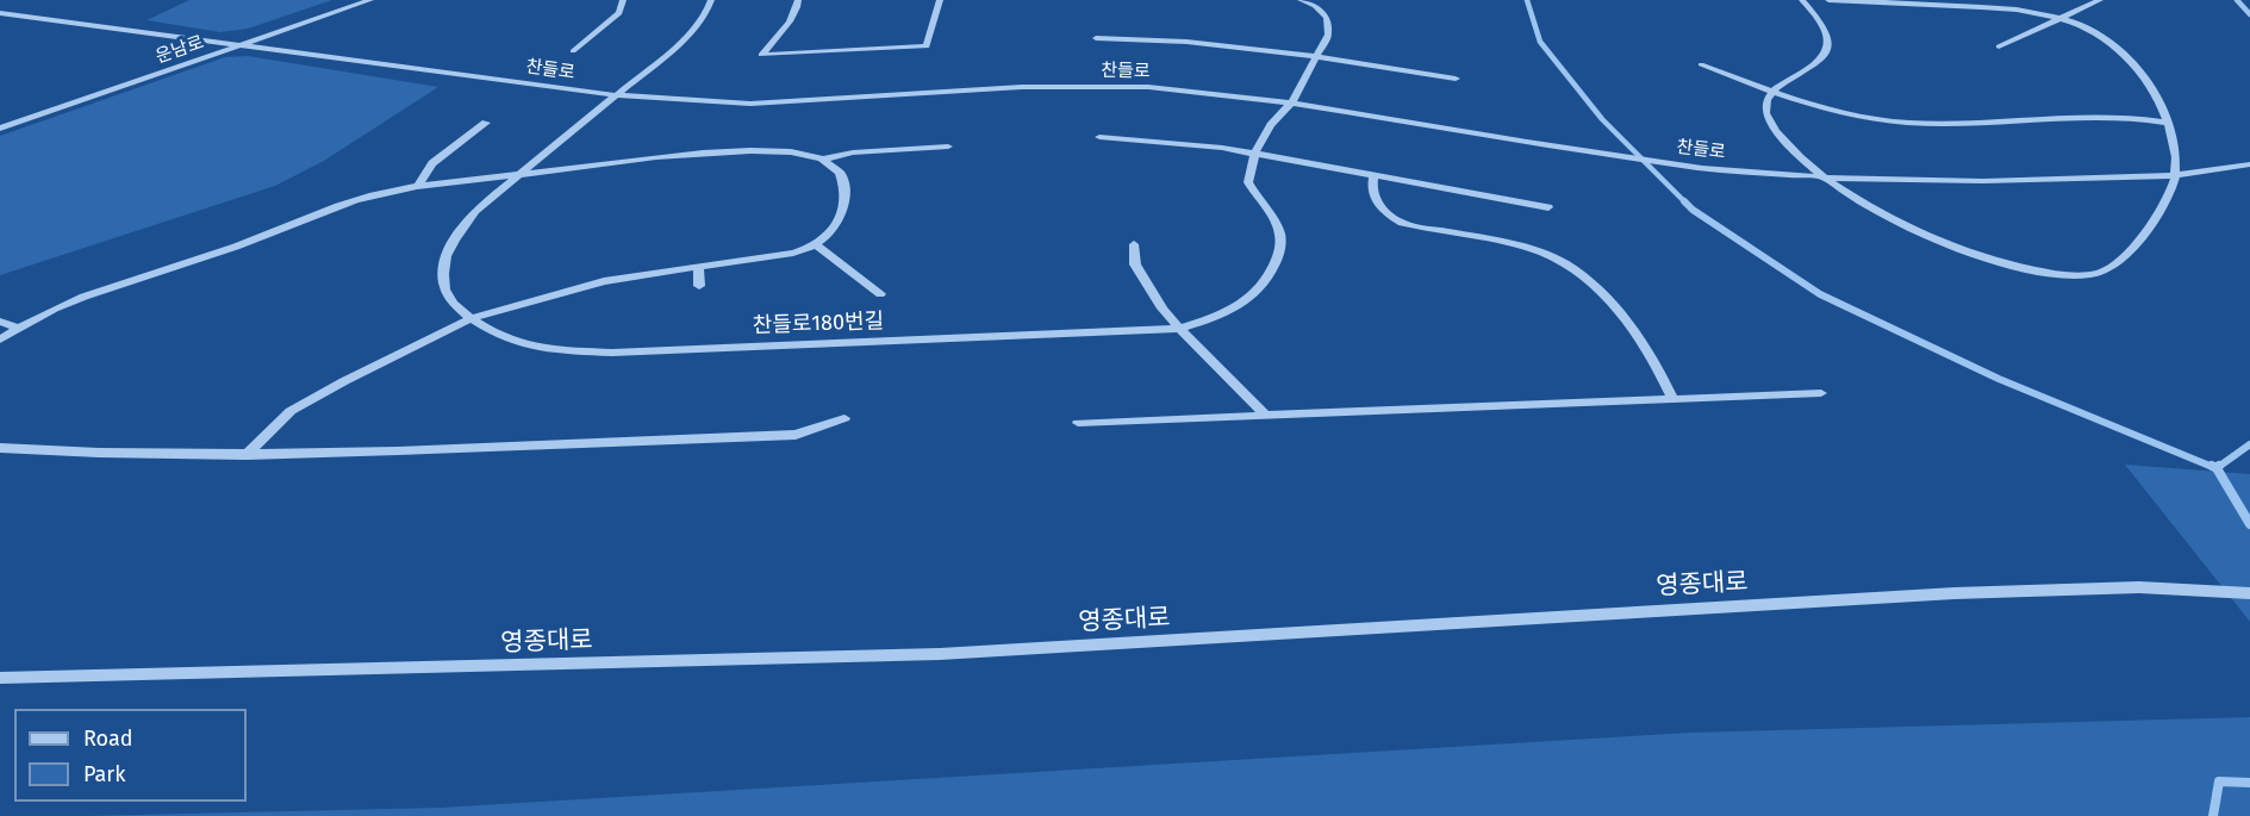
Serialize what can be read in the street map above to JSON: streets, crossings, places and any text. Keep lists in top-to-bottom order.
{
  "streets": {
    "street": [
      "운남로",
      "찬들로",
      "찬들로180번길",
      "영종대로"
    ]
  },
  "crossings": [
    ["운남로", "찬들로"],
    ["찬들로", "찬들로180번길"]
  ],
  "legend": ["Road", "Park"]
}
